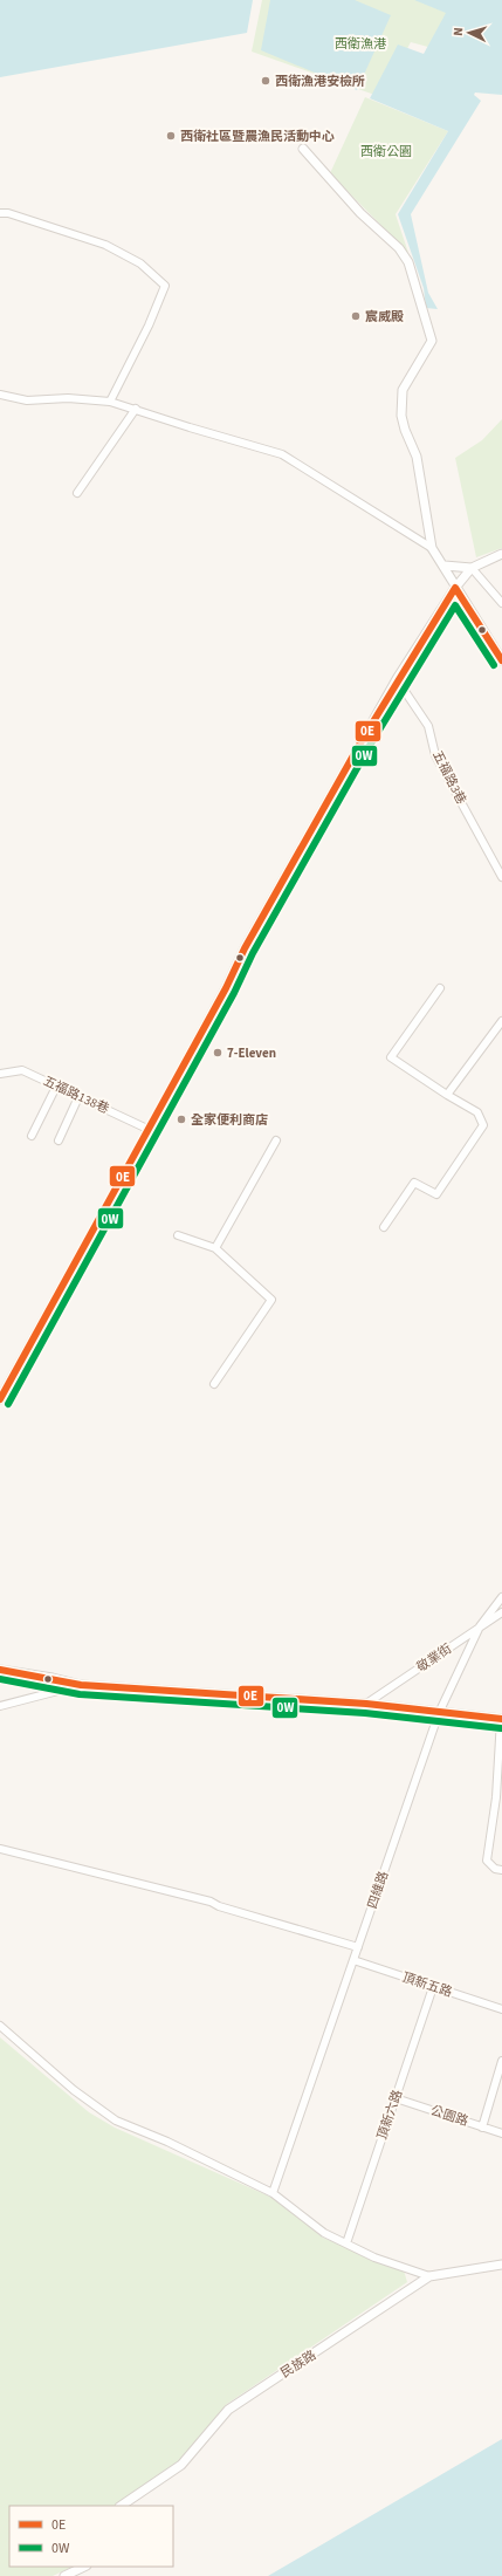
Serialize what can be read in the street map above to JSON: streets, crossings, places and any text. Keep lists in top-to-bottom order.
{
  "streets": {
    "street": [
      "五福路3巷",
      "五福路138巷",
      "敬業街",
      "四維路",
      "頂新五路",
      "頂新六路",
      "公園路",
      "民族路"
    ]
  },
  "crossings": [
    ["敬業街", "四維路"],
    ["四維路", "頂新五路"],
    ["頂新五路", "頂新六路"],
    ["頂新六路", "公園路"]
  ],
  "parks": ["西衛漁港", "西衛公園"],
  "places": [
    "西衛漁港安檢所",
    "西衛社區暨農漁民活動中心",
    "宸威殿",
    "7-Eleven",
    "全家便利商店"
  ],
  "lines": ["transit line 0E", "transit line 0W"],
  "legend": ["0E", "0W"],
  "north": "left"
}
